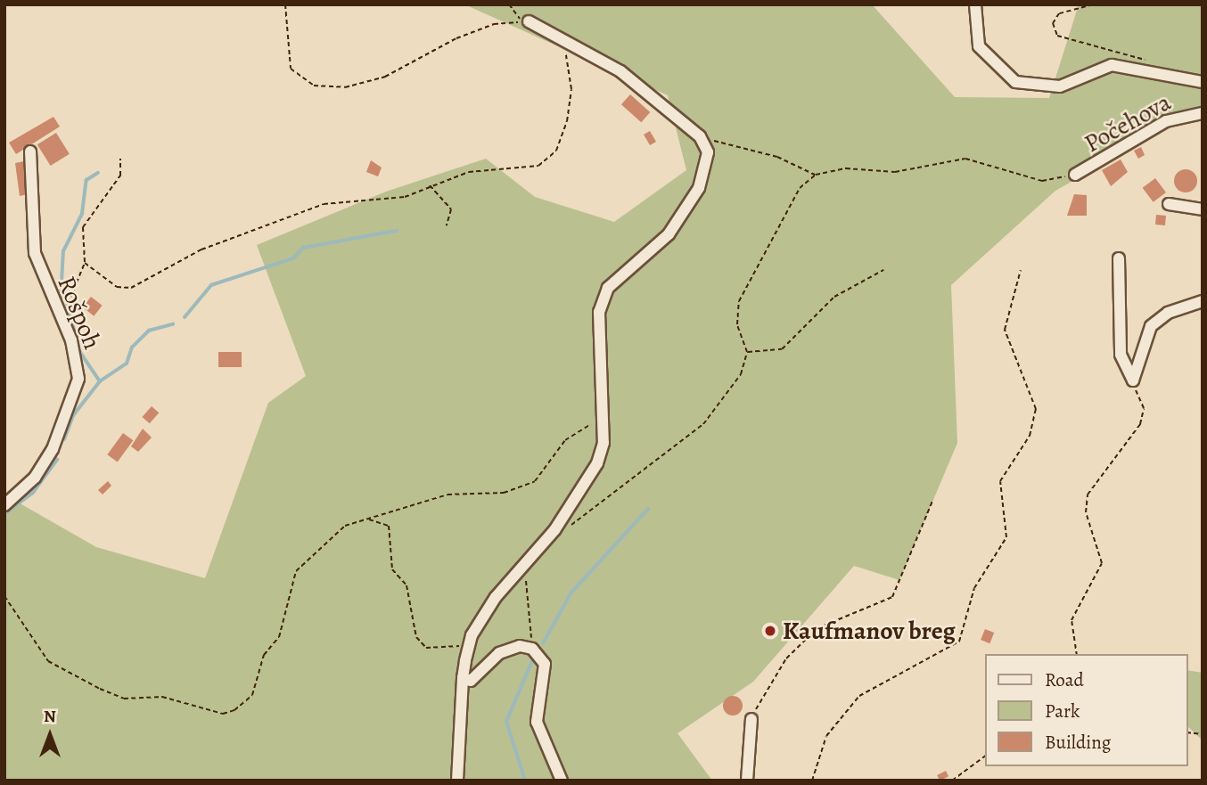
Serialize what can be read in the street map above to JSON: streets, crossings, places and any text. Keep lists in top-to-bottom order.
{
  "streets": {
    "street": ["Počehova", "Rošpoh"]
  },
  "places": ["Kaufmanov breg"],
  "legend": ["Road", "Park", "Building"],
  "north": "top"
}
